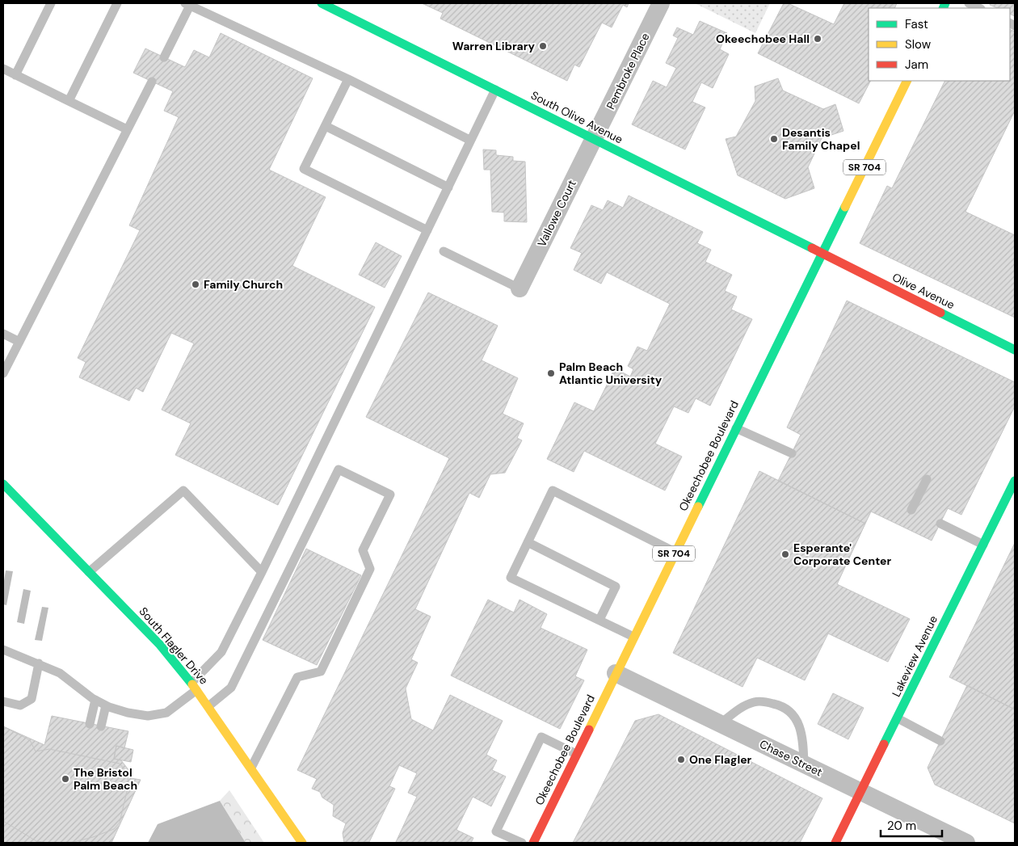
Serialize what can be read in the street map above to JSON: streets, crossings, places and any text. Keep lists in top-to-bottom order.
{
  "streets": {
    "main road": [
      "South Olive Avenue",
      "SR 704",
      "Olive Avenue",
      "Okeechobee Boulevard",
      "South Flagler Drive",
      "Lakeview Avenue"
    ],
    "street": ["Pembroke Place", "Vallowe Court", "Chase Street"]
  },
  "crossings": [
    ["Pembroke Place", "South Olive Avenue"],
    ["Pembroke Place", "Vallowe Court"],
    ["South Olive Avenue", "Vallowe Court"],
    ["South Olive Avenue", "Olive Avenue"],
    ["South Olive Avenue", "Okeechobee Boulevard"],
    ["Olive Avenue", "Okeechobee Boulevard"],
    ["Okeechobee Boulevard", "Chase Street"],
    ["Lakeview Avenue", "Chase Street"]
  ],
  "places": [
    "Okeechobee Hall",
    "Warren Library",
    "Desantis Family Chapel",
    "Family Church",
    "Palm Beach Atlantic University",
    "Esperante' Corporate Center",
    "One Flagler",
    "The Bristol Palm Beach"
  ],
  "legend": ["Fast", "Slow", "Jam"],
  "scale_bar": "20 m"
}
